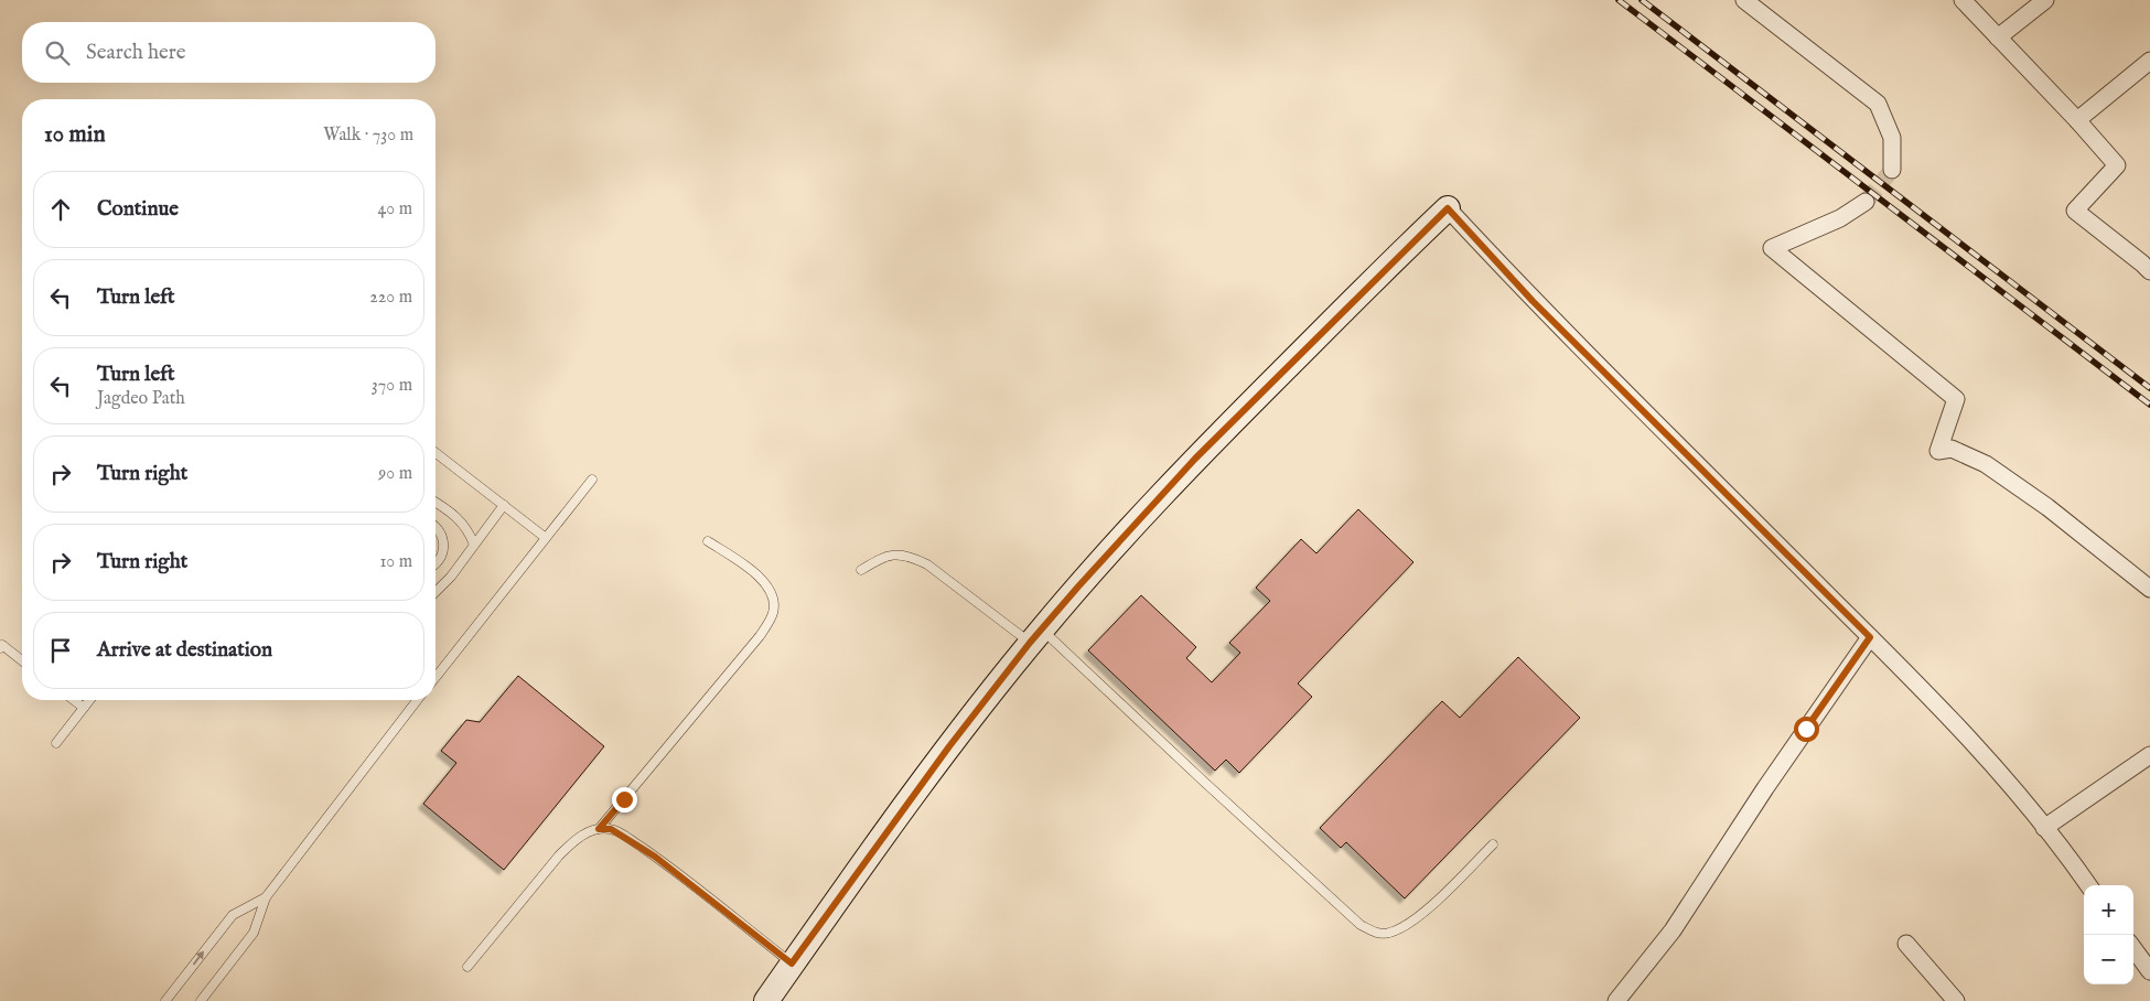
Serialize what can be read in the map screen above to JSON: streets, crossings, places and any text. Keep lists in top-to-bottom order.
{
  "page": {
    "search": "Search here",
    "heading": ["10 min", "Walk · 730 m"],
    "list": [
      ["Continue", "40 m"],
      ["Turn left", "220 m"],
      ["Turn left", "Jagdeo Path", "370 m"],
      ["Turn right", "90 m"],
      ["Turn right", "10 m"],
      "Arrive at destination"
    ],
    "map_buttons": ["+", "−"]
  }
}
